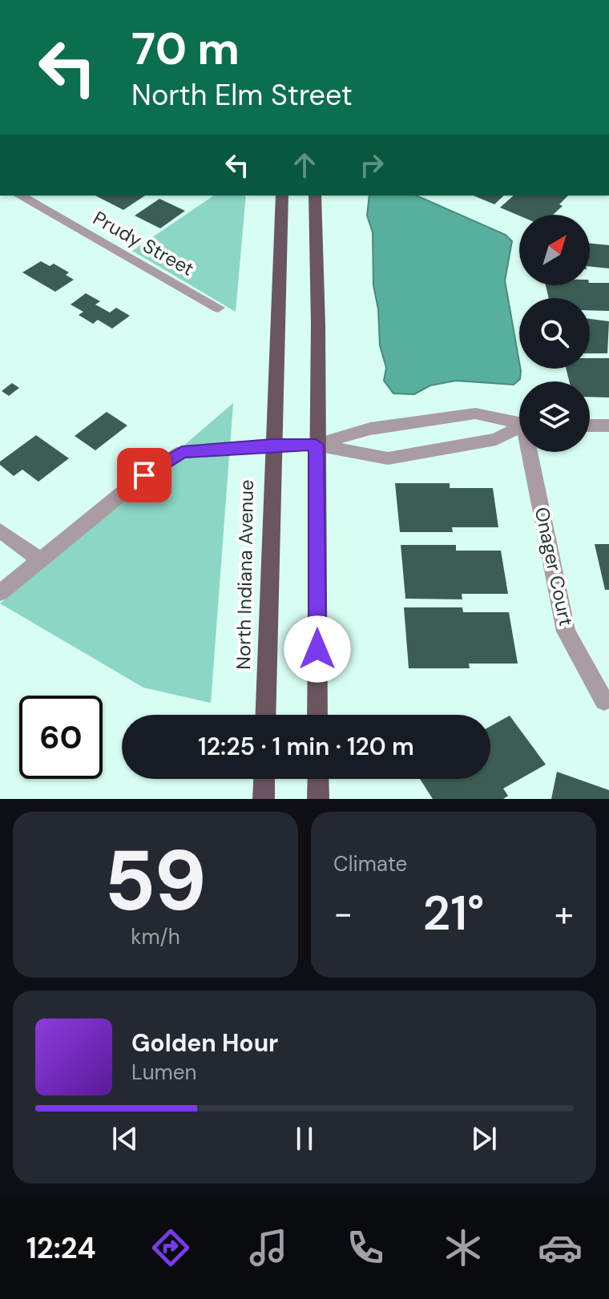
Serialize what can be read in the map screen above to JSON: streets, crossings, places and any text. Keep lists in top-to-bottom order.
{
  "streets": {
    "main road": ["North Indiana Avenue"],
    "street": ["Prudy Street", "Onager Court"]
  },
  "north": "top right",
  "page": {
    "turn": ["70 m", "North Elm Street"],
    "limit": "60",
    "trip": "12:25 · 1 min · 120 m",
    "tile": [
      ["59", "km/h"],
      "Climate"
    ],
    "heat": ["−", "21°", "+"],
    "song": ["Golden Hour", "Lumen"],
    "tabs": "12:24"
  }
}
